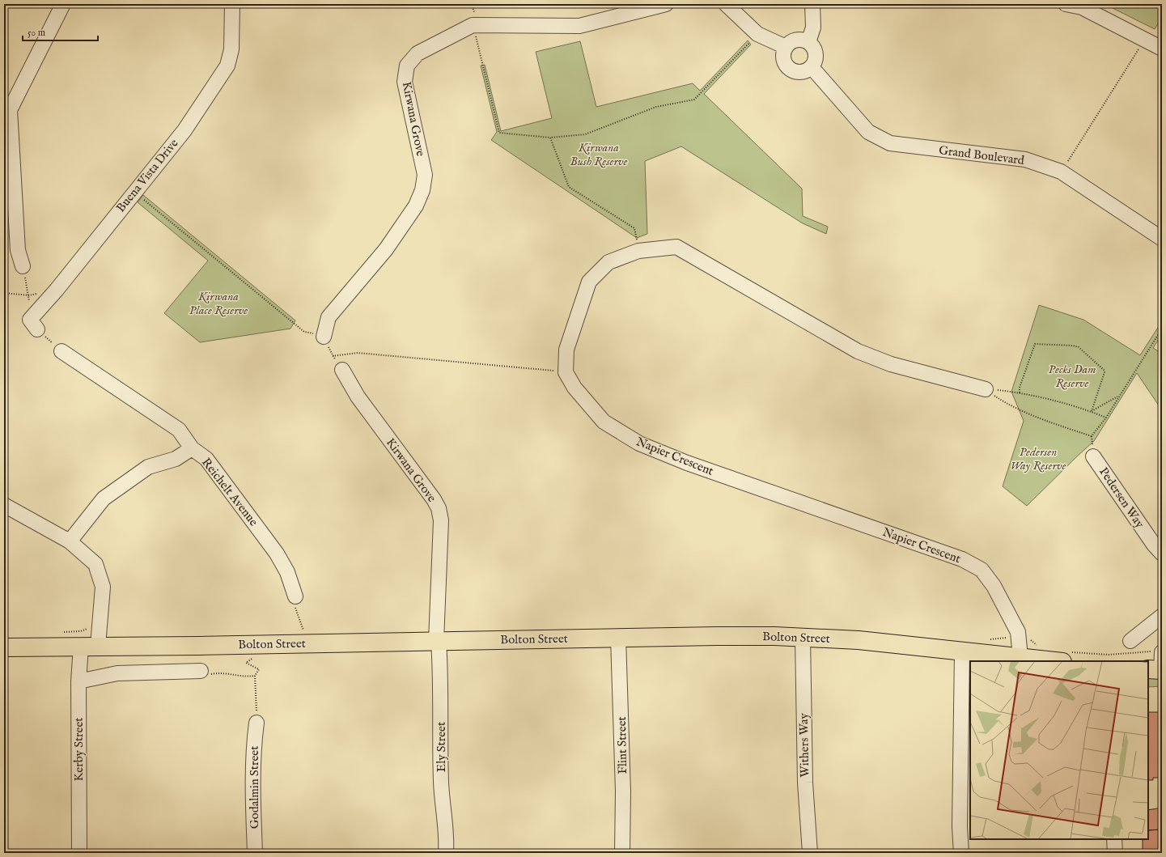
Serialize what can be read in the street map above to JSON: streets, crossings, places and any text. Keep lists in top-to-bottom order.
{
  "streets": {
    "main road": ["Bolton Street"],
    "street": [
      "Kirwana Grove",
      "Grand Boulevard",
      "Buena Vista Drive",
      "Napier Crescent",
      "Reichelt Avenue",
      "Pedersen Way",
      "Flint Street",
      "Withers Way",
      "Ely Street",
      "Kerby Street",
      "Godalmin Street"
    ]
  },
  "crossings": [
    ["Kirwana Grove", "Bolton Street"],
    ["Kirwana Grove", "Ely Street"],
    ["Napier Crescent", "Bolton Street"],
    ["Bolton Street", "Flint Street"],
    ["Bolton Street", "Withers Way"],
    ["Bolton Street", "Ely Street"],
    ["Bolton Street", "Kerby Street"]
  ],
  "parks": [
    "Kirwana Bush Reserve",
    "Kirwana Place Reserve",
    "Pecks Dam Reserve",
    "Pedersen Way Reserve"
  ],
  "scale_bar": "50 m"
}
